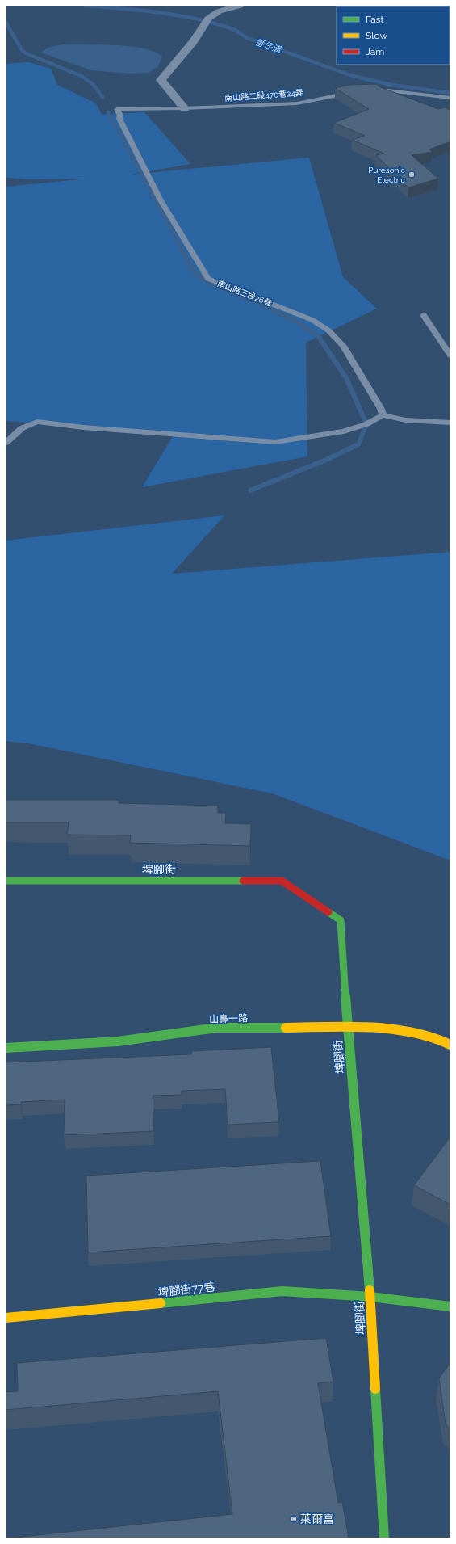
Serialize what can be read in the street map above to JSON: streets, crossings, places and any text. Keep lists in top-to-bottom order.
{
  "streets": {
    "street": ["埤腳街", "山鼻一路", "埤腳街77巷"],
    "lane": ["南山路二段470巷24弄", "南山路三段26巷"]
  },
  "crossings": [
    ["南山路二段470巷24弄", "南山路三段26巷"],
    ["埤腳街", "山鼻一路"],
    ["埤腳街", "埤腳街77巷"]
  ],
  "water": ["番仔溝"],
  "places": ["Puresonic Electric", "萊爾富"],
  "legend": ["Fast", "Slow", "Jam"]
}
